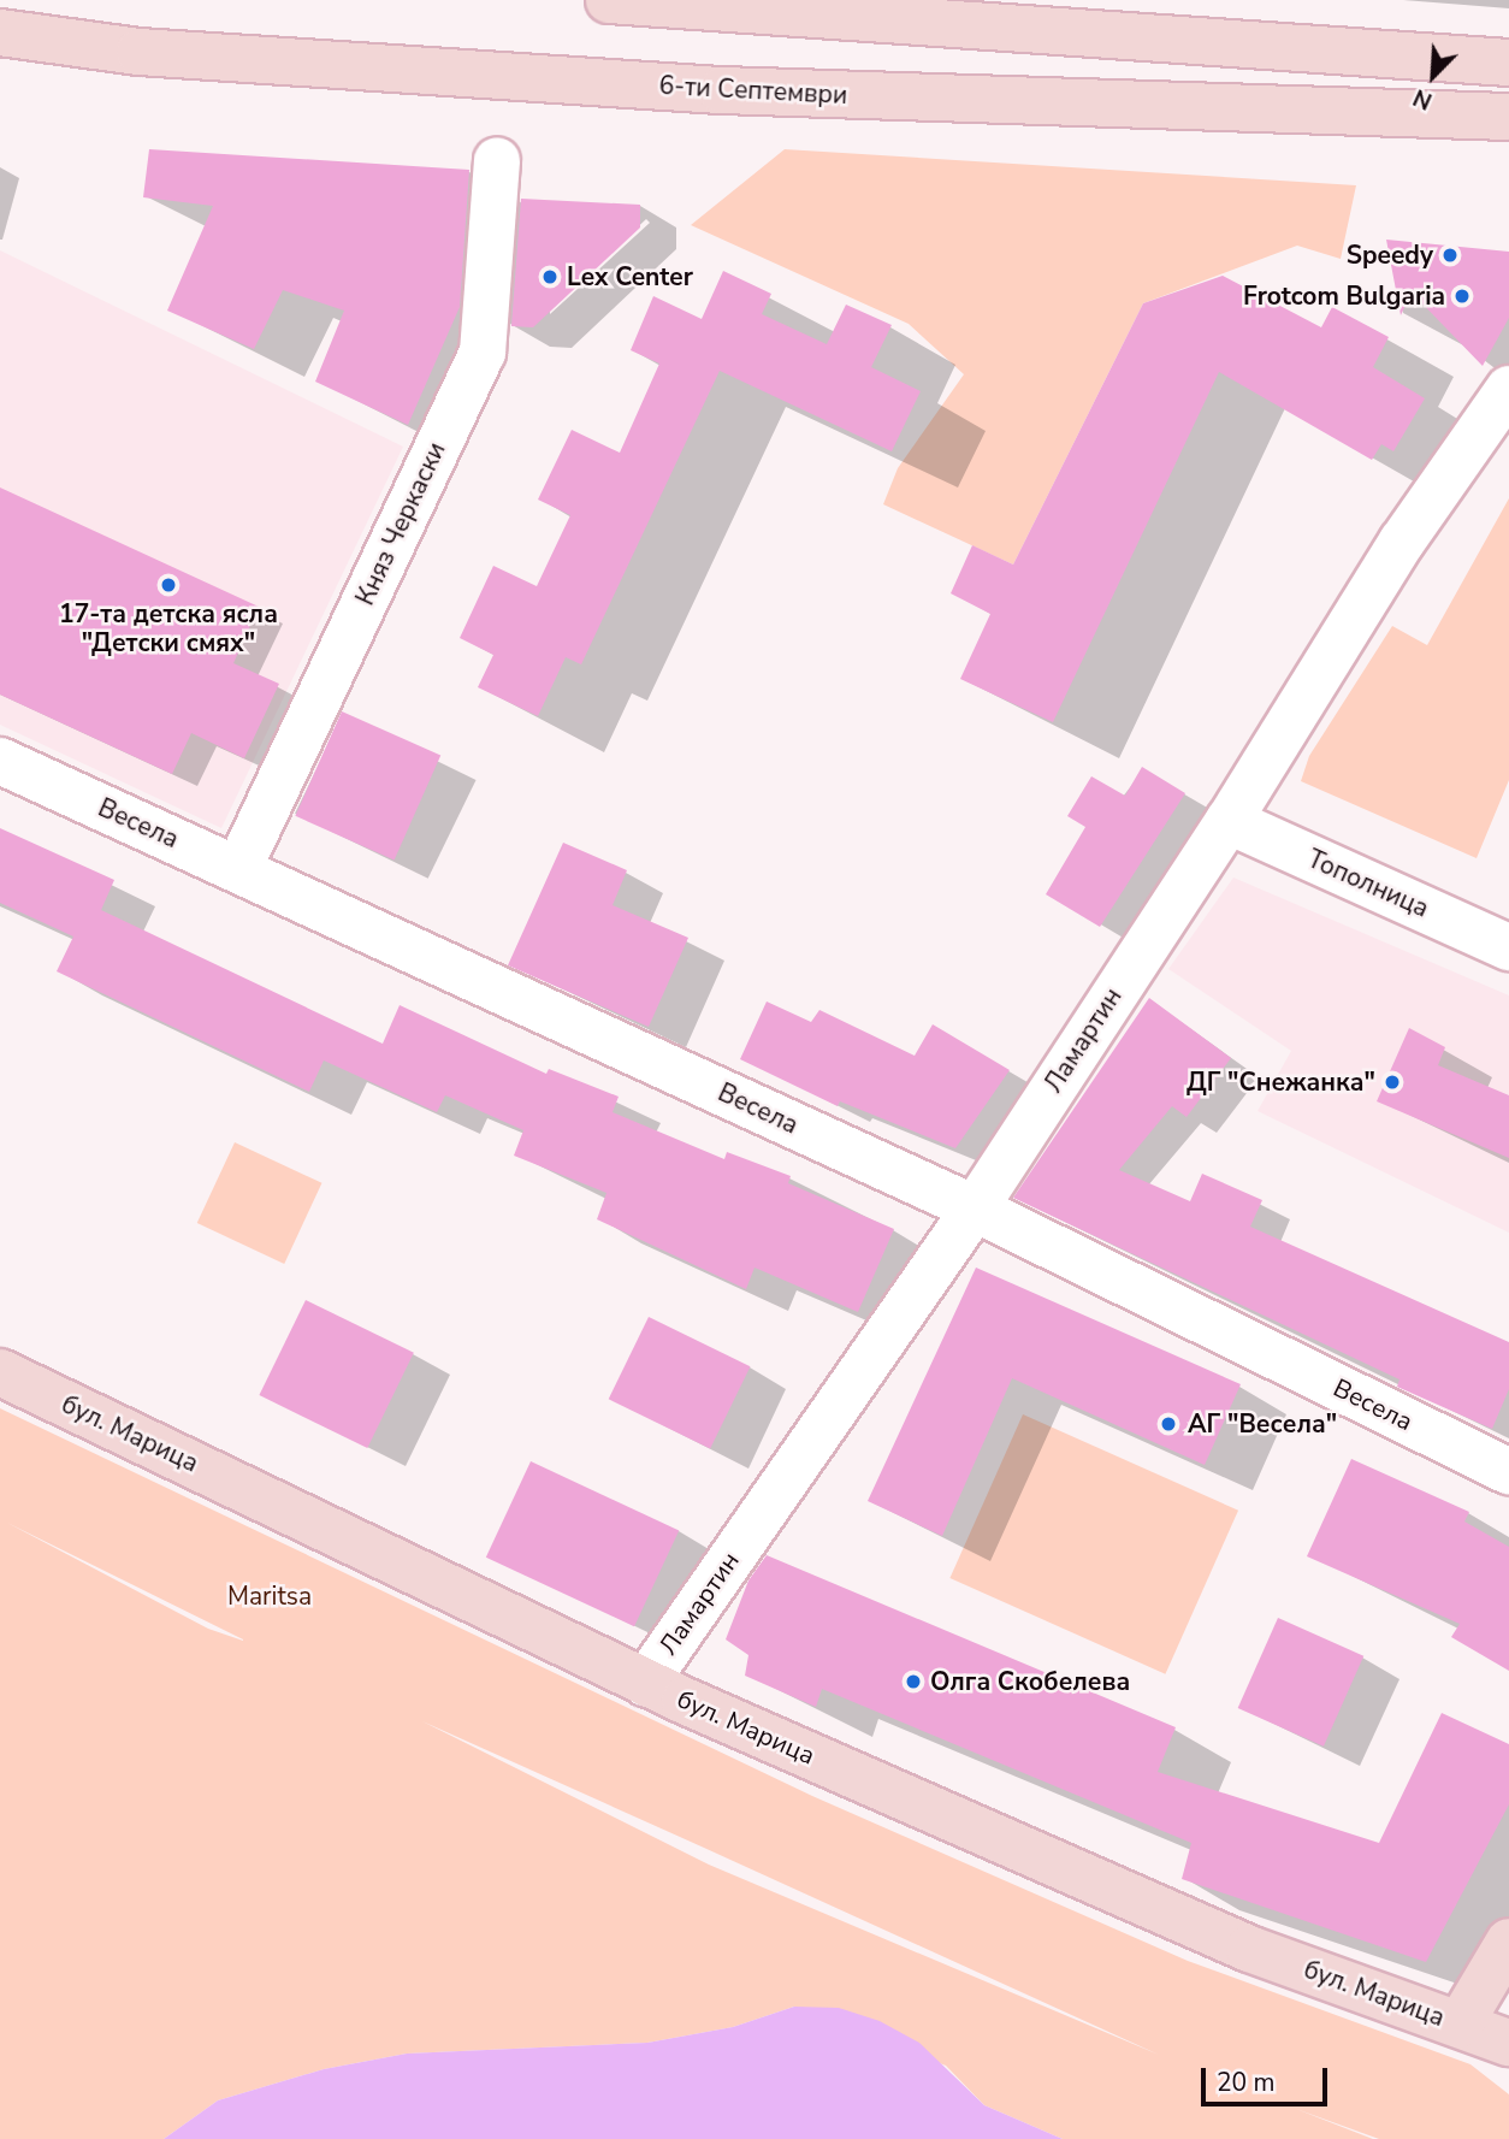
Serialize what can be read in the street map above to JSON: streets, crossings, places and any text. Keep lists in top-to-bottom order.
{
  "streets": {
    "main road": ["6-ти Септември", "бул. Марица"],
    "street": [
      "Княз Черкаски",
      "Весела",
      "Тополница",
      "Ламартин"
    ]
  },
  "crossings": [
    ["Княз Черкаски", "Весела"],
    ["Весела", "Ламартин"],
    ["Тополница", "Ламартин"],
    ["Ламартин", "бул. Марица"]
  ],
  "parks": ["Maritsa"],
  "places": [
    "Speedy",
    "Lex Center",
    "Frotcom Bulgaria",
    "17-та детска ясла \"Детски смях\"",
    "ДГ \"Снежанка\"",
    "АГ \"Весела\"",
    "Олга Скобелева"
  ],
  "scale_bar": "20 m",
  "north": "bottom left"
}
